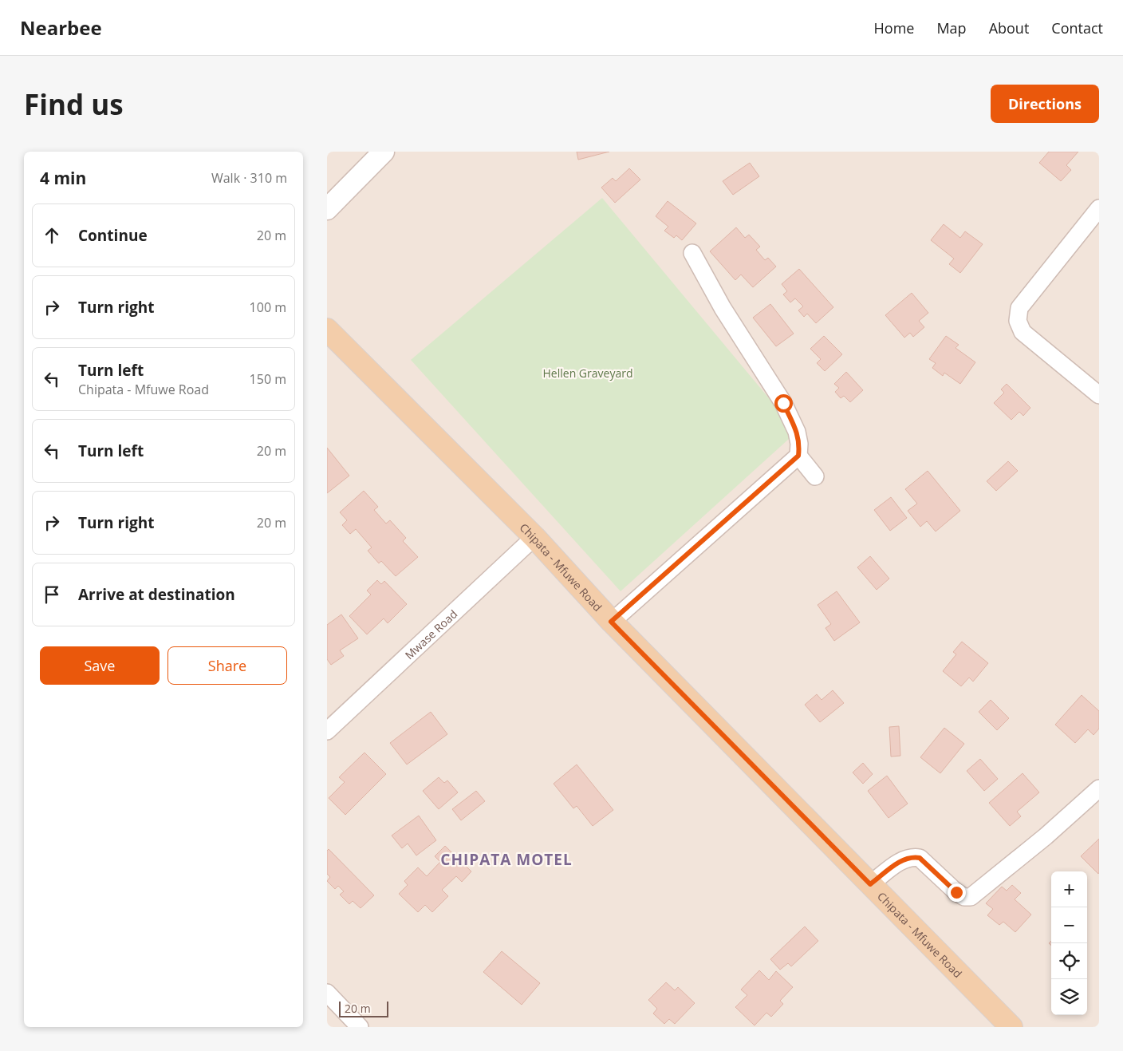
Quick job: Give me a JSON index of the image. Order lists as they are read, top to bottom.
{
  "streets": {
    "main road": ["Chipata - Mfuwe Road"],
    "street": ["Mwase Road"]
  },
  "crossings": [
    ["Chipata - Mfuwe Road", "Mwase Road"]
  ],
  "districts": ["CHIPATA MOTEL"],
  "parks": ["Hellen Graveyard"],
  "scale_bar": "20 m",
  "page": {
    "header": "Nearbee",
    "nav": [
      "Home",
      "Map",
      "About",
      "Contact"
    ],
    "buttons": [
      "Directions",
      ["Save", "Share"]
    ],
    "title": "Find us",
    "heading": ["4 min", "Walk · 310 m"],
    "list": [
      ["Continue", "20 m"],
      ["Turn right", "100 m"],
      ["Turn left", "Chipata - Mfuwe Road", "150 m"],
      ["Turn left", "20 m"],
      ["Turn right", "20 m"],
      "Arrive at destination"
    ],
    "map_buttons": ["+", "−"],
    "scale": "20 m"
  }
}
